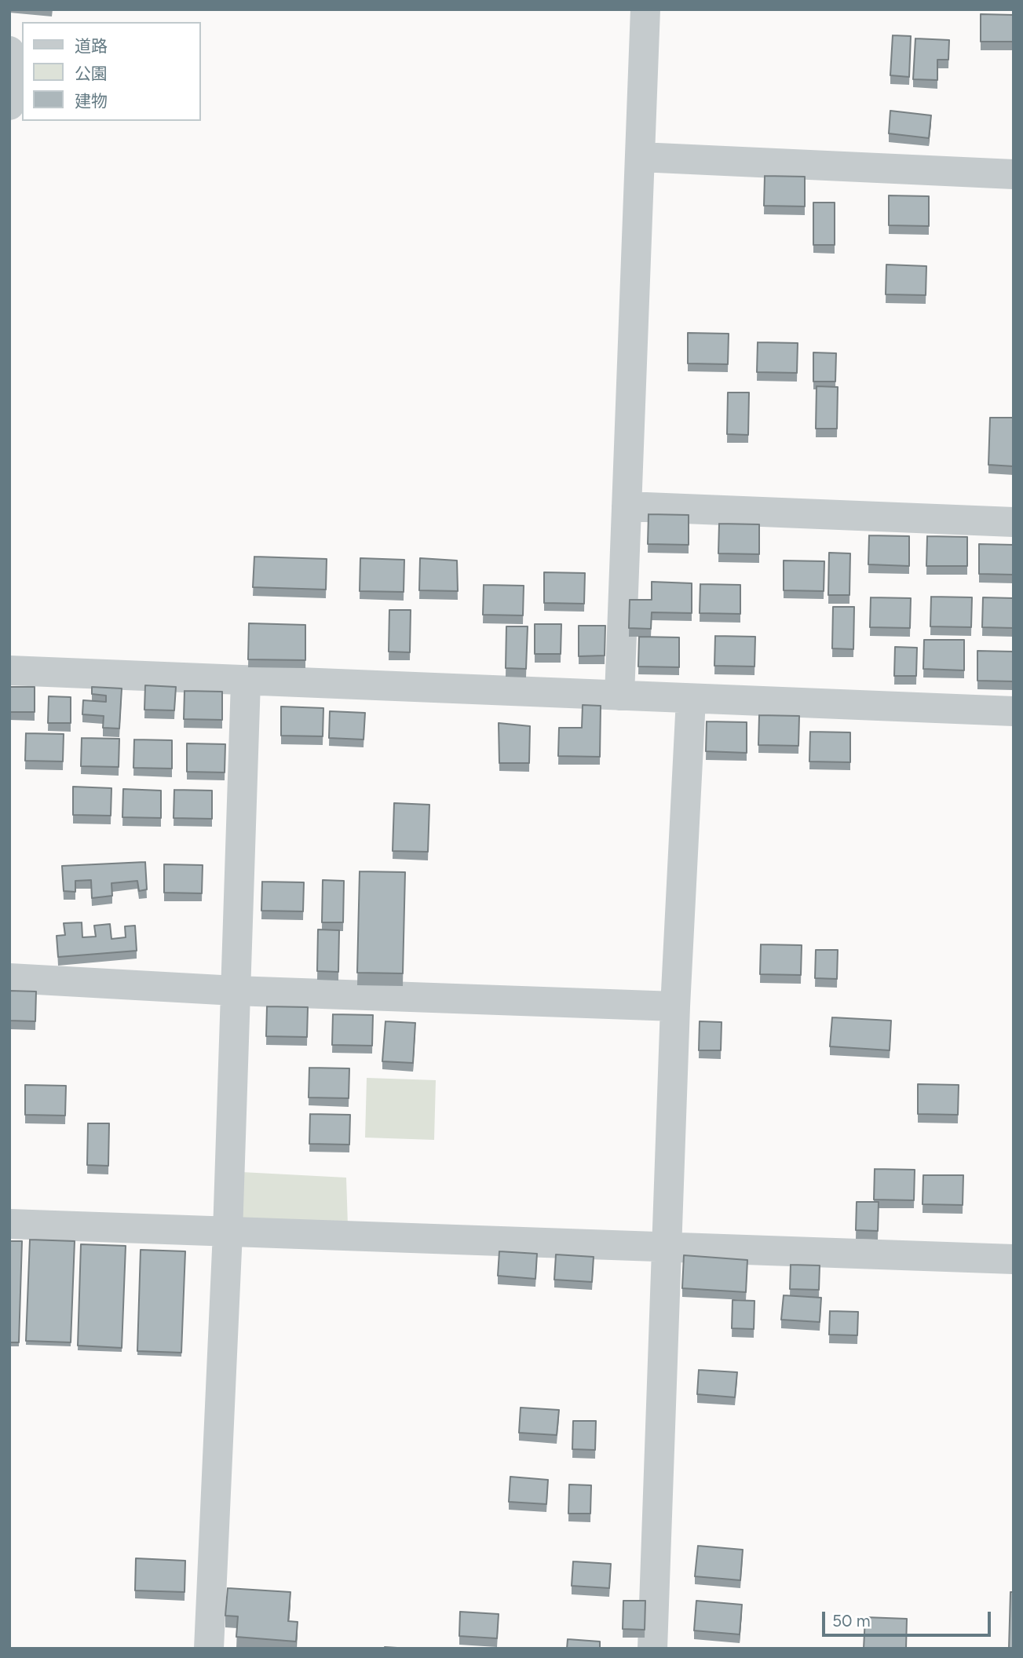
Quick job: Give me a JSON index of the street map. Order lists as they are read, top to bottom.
{
  "legend": ["道路", "公園", "建物"],
  "scale_bar": "50 m"
}
